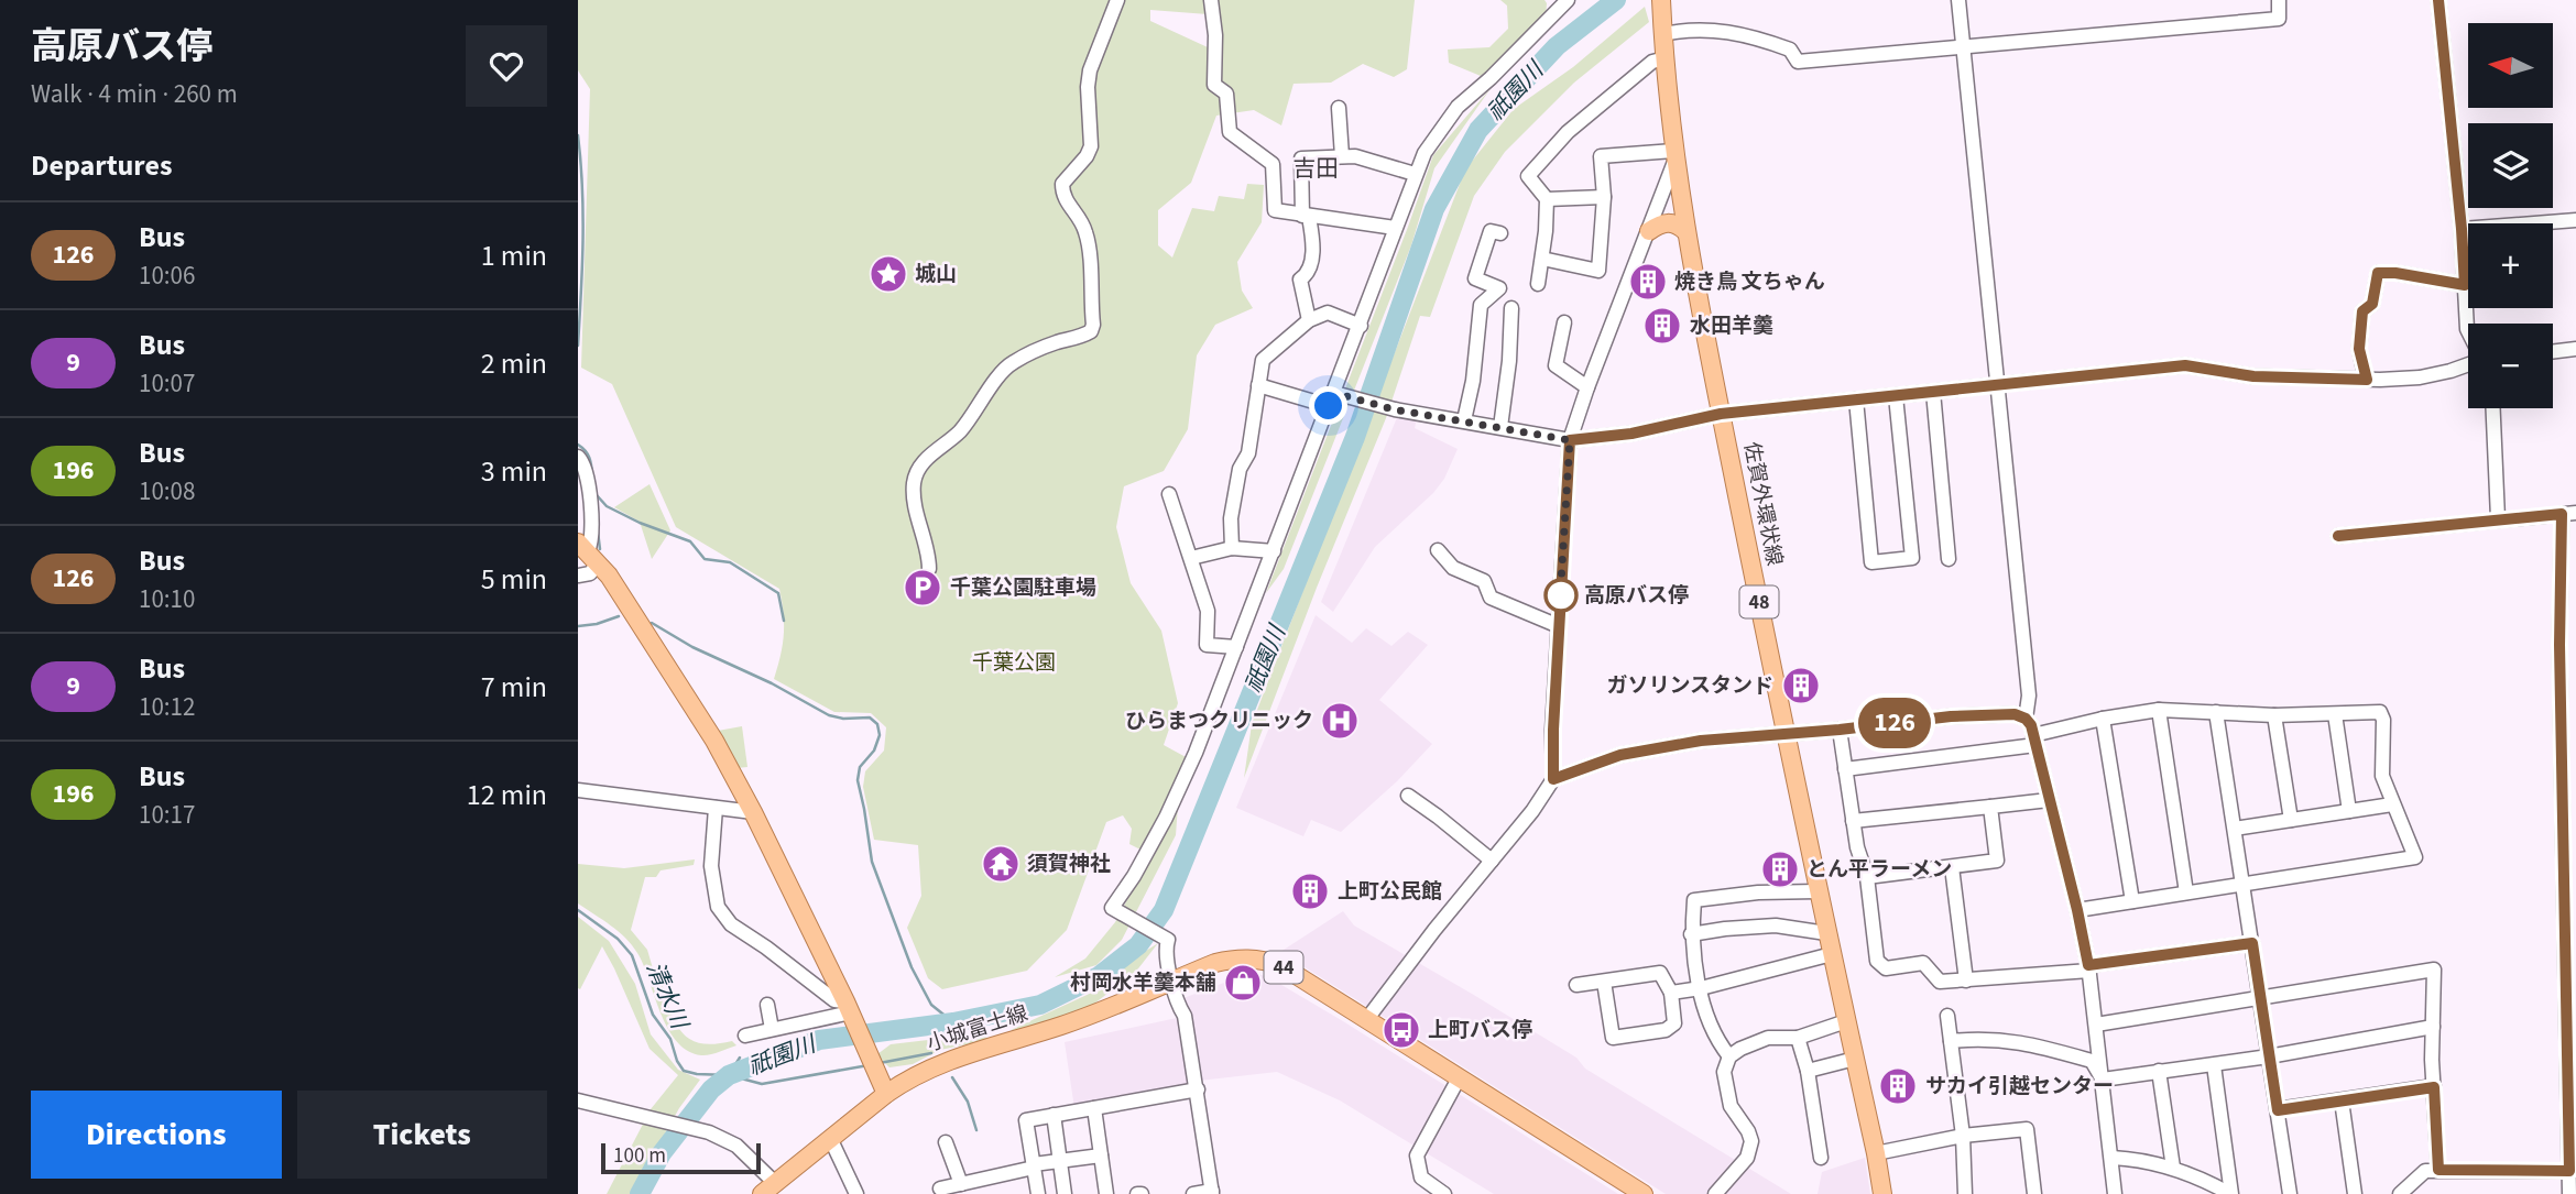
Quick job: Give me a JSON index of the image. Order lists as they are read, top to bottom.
{
  "streets": {
    "main road": [
      "佐賀外環状線",
      "48",
      "44",
      "小城富士線"
    ]
  },
  "districts": ["吉田"],
  "water": ["祇園川", "清水川"],
  "parks": ["千葉公園"],
  "places": {
    "place": ["城山"],
    "building": [
      "焼き鳥 文ちゃん",
      "水田羊羹",
      "ガソリンスタンド",
      "とん平ラーメン",
      "上町公民館",
      "サカイ引越センター"
    ],
    "parking": ["千葉公園駐車場"],
    "other": ["高原バス停"],
    "hospital": ["ひらまつクリニック"],
    "temple": ["須賀神社"],
    "shop": ["村岡水羊羹本舗"],
    "bus stop": ["上町バス停"]
  },
  "lines": ["bus line 126"],
  "scale_bar": "100 m",
  "north": "left",
  "page": {
    "heading": [
      ["高原バス停", "Walk · 4 min · 260 m"],
      "Departures"
    ],
    "on_map": "126",
    "map_buttons": ["+", "−"],
    "list": [
      {
        "mark": "126",
        "name": "Bus",
        "note": "10:06",
        "value": "1 min"
      },
      {
        "mark": "9",
        "name": "Bus",
        "note": "10:07",
        "value": "2 min"
      },
      {
        "mark": "196",
        "name": "Bus",
        "note": "10:08",
        "value": "3 min"
      },
      {
        "mark": "126",
        "name": "Bus",
        "note": "10:10",
        "value": "5 min"
      },
      {
        "mark": "9",
        "name": "Bus",
        "note": "10:12",
        "value": "7 min"
      },
      {
        "mark": "196",
        "name": "Bus",
        "note": "10:17",
        "value": "12 min"
      }
    ],
    "buttons": ["Directions", "Tickets"],
    "scale": "100 m"
  }
}
